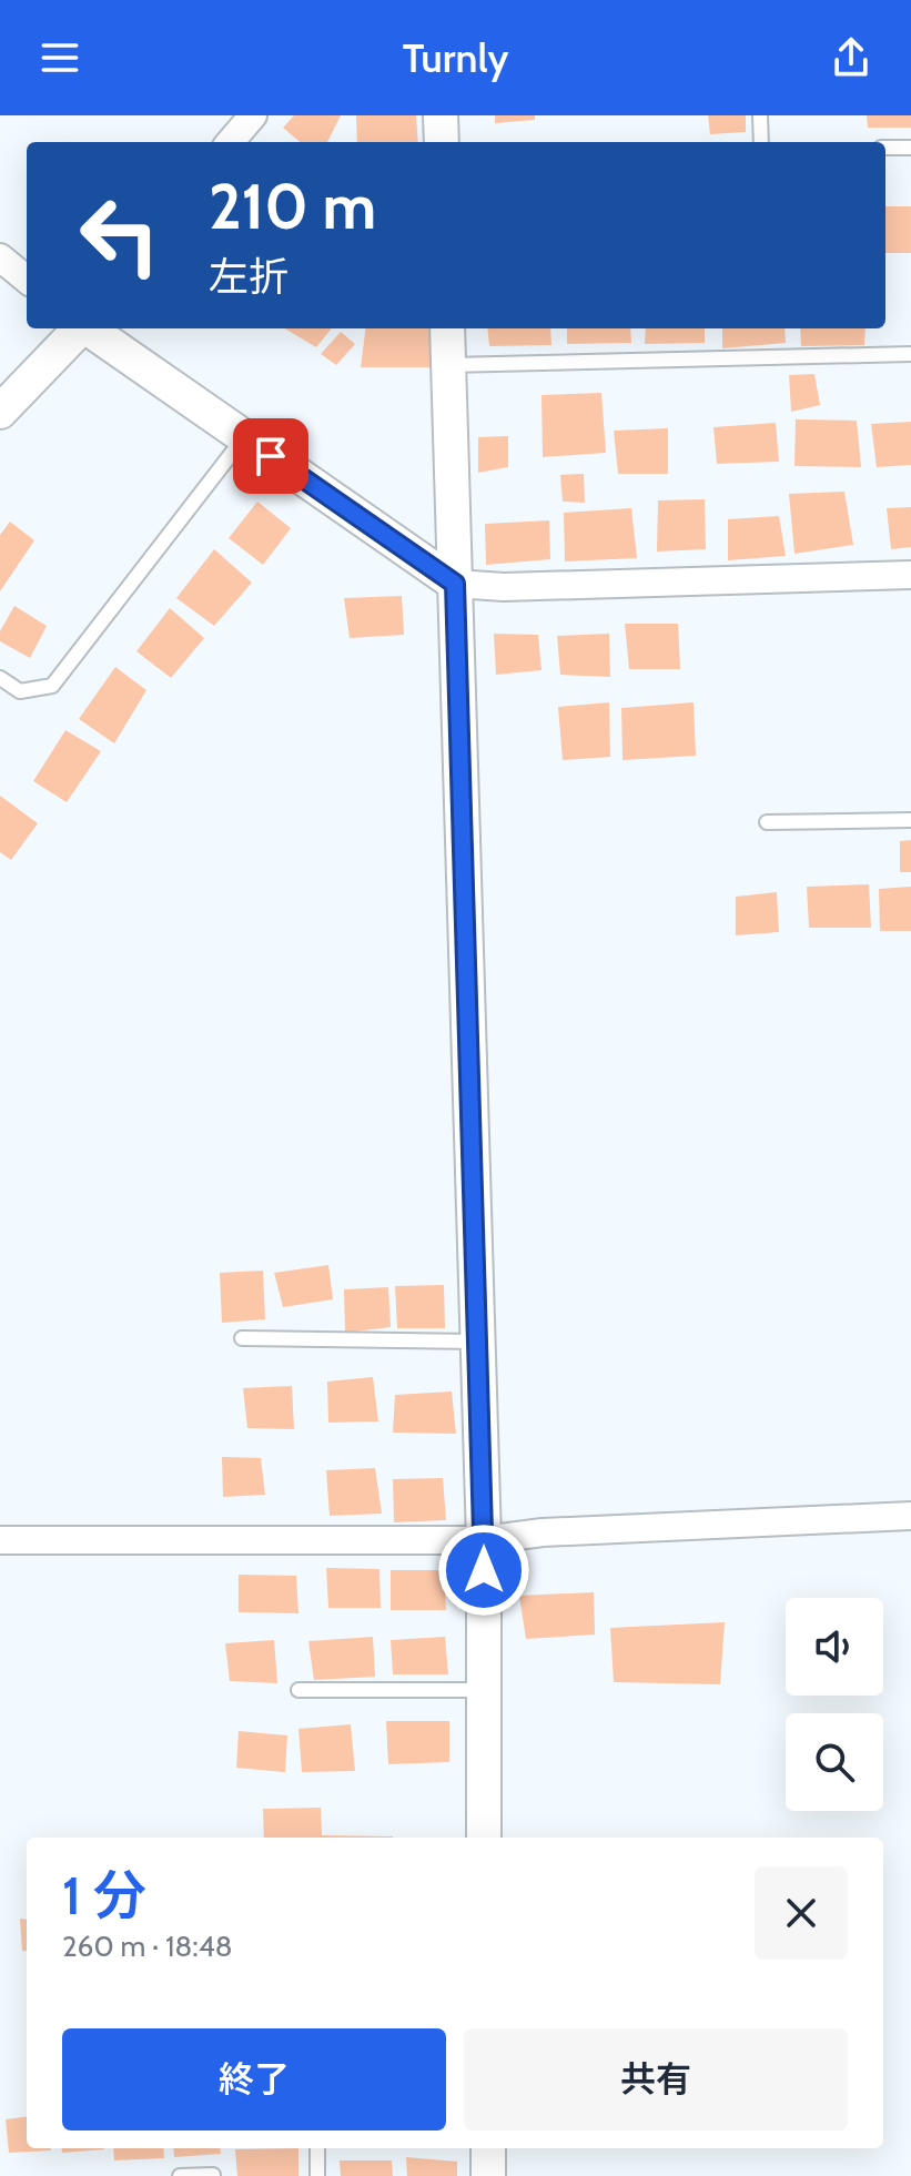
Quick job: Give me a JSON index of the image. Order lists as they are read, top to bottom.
{
  "page": {
    "header": "Turnly",
    "turn": ["210 m", "左折"],
    "heading": ["1 分", "260 m · 18:48"],
    "buttons": ["終了", "共有"]
  }
}
